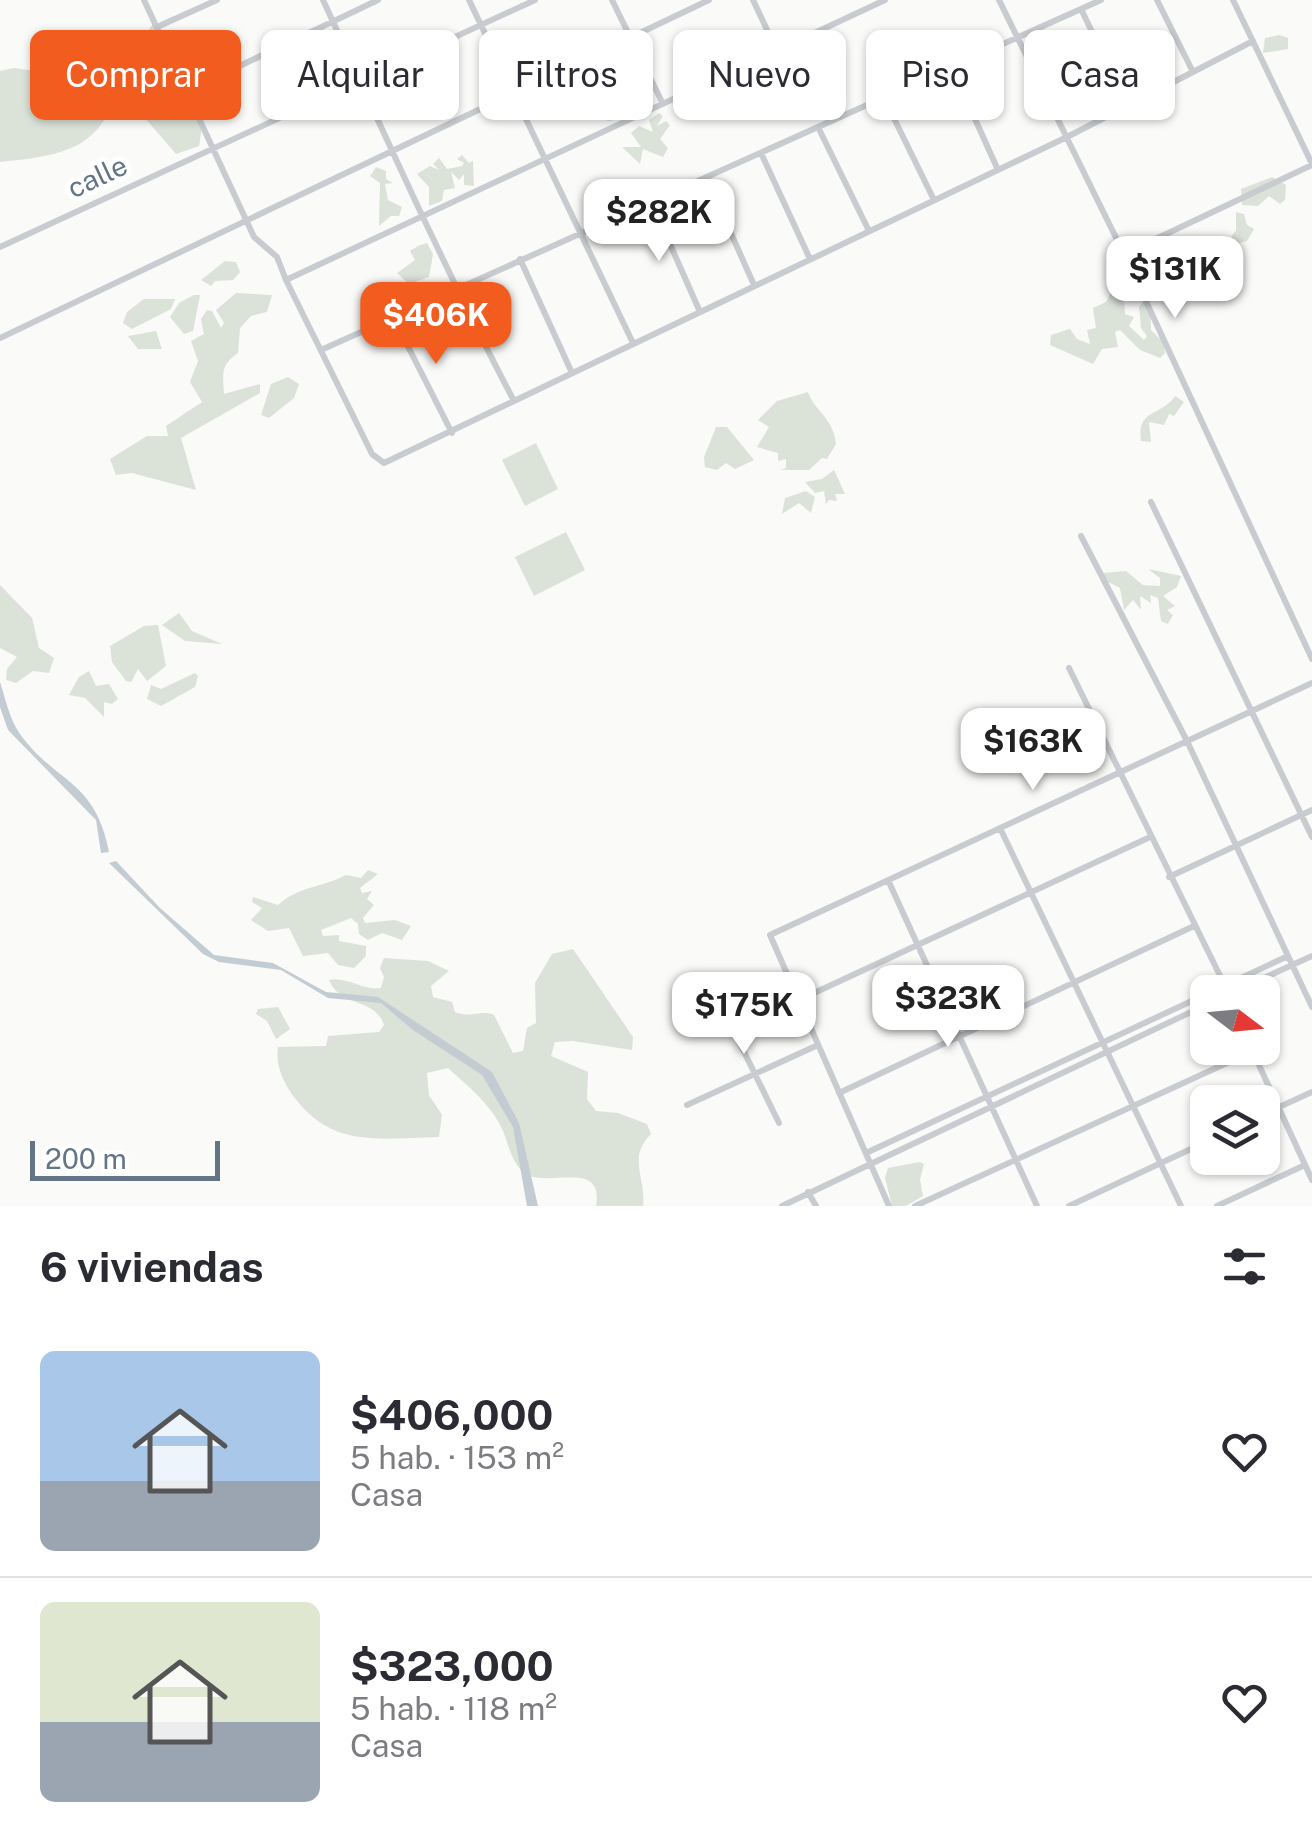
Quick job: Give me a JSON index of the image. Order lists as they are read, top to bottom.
{
  "streets": {
    "street": ["calle"]
  },
  "scale_bar": "200 m",
  "north": "right",
  "page": {
    "chip": [
      "Comprar",
      "Alquilar",
      "Filtros",
      "Nuevo",
      "Piso",
      "Casa"
    ],
    "price": [
      "$282K",
      "$131K",
      "$406K",
      "$163K",
      "$323K",
      "$175K"
    ],
    "scale": "200 m",
    "heading": "6 viviendas",
    "list": [
      {
        "name": "$406,000",
        "note": "5 hab. · 153 m² · Casa"
      },
      {
        "name": "$323,000",
        "note": "5 hab. · 118 m² · Casa"
      }
    ]
  }
}
